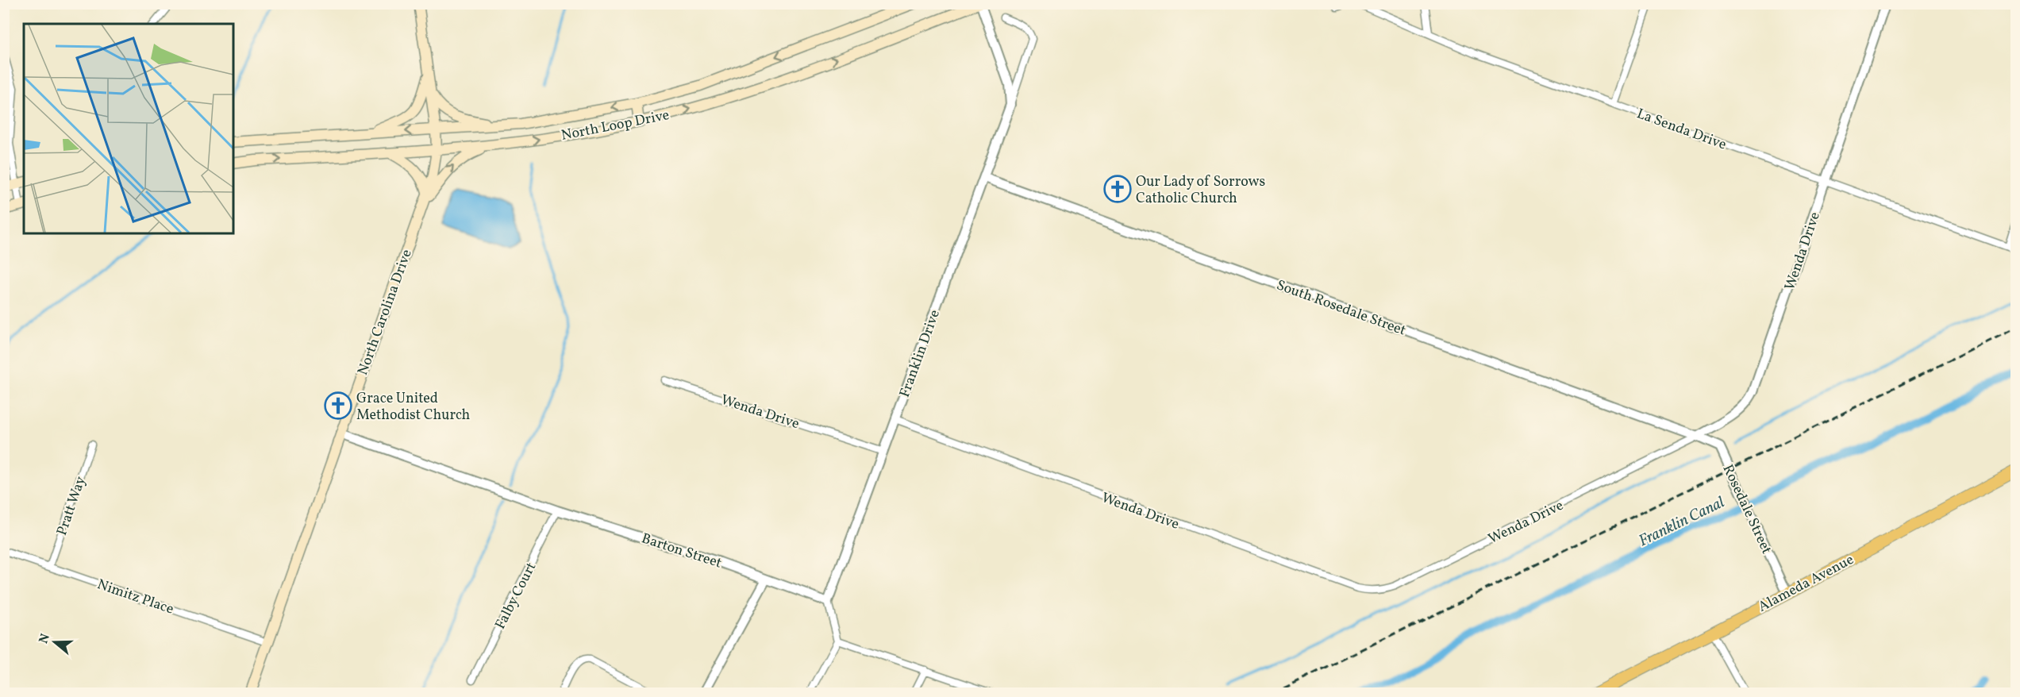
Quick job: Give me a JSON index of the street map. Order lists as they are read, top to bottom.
{
  "streets": {
    "main road": ["North Loop Drive", "North Carolina Drive", "Alameda Avenue"],
    "street": [
      "La Senda Drive",
      "Wenda Drive",
      "South Rosedale Street",
      "Franklin Drive",
      "Pratt Way",
      "Rosedale Street",
      "Barton Street",
      "Falby Court",
      "Nimitz Place"
    ]
  },
  "crossings": [
    ["North Loop Drive", "North Carolina Drive"],
    ["North Loop Drive", "Franklin Drive"],
    ["La Senda Drive", "Wenda Drive"],
    ["Wenda Drive", "South Rosedale Street"],
    ["Wenda Drive", "Franklin Drive"],
    ["Wenda Drive", "Rosedale Street"],
    ["South Rosedale Street", "Franklin Drive"],
    ["South Rosedale Street", "Rosedale Street"],
    ["North Carolina Drive", "Barton Street"],
    ["North Carolina Drive", "Nimitz Place"],
    ["Franklin Drive", "Barton Street"],
    ["Pratt Way", "Nimitz Place"],
    ["Rosedale Street", "Alameda Avenue"],
    ["Barton Street", "Falby Court"]
  ],
  "water": ["Franklin Canal"],
  "places": {
    "church": ["Our Lady of Sorrows Catholic Church", "Grace United Methodist Church"]
  },
  "north": "left"
}
